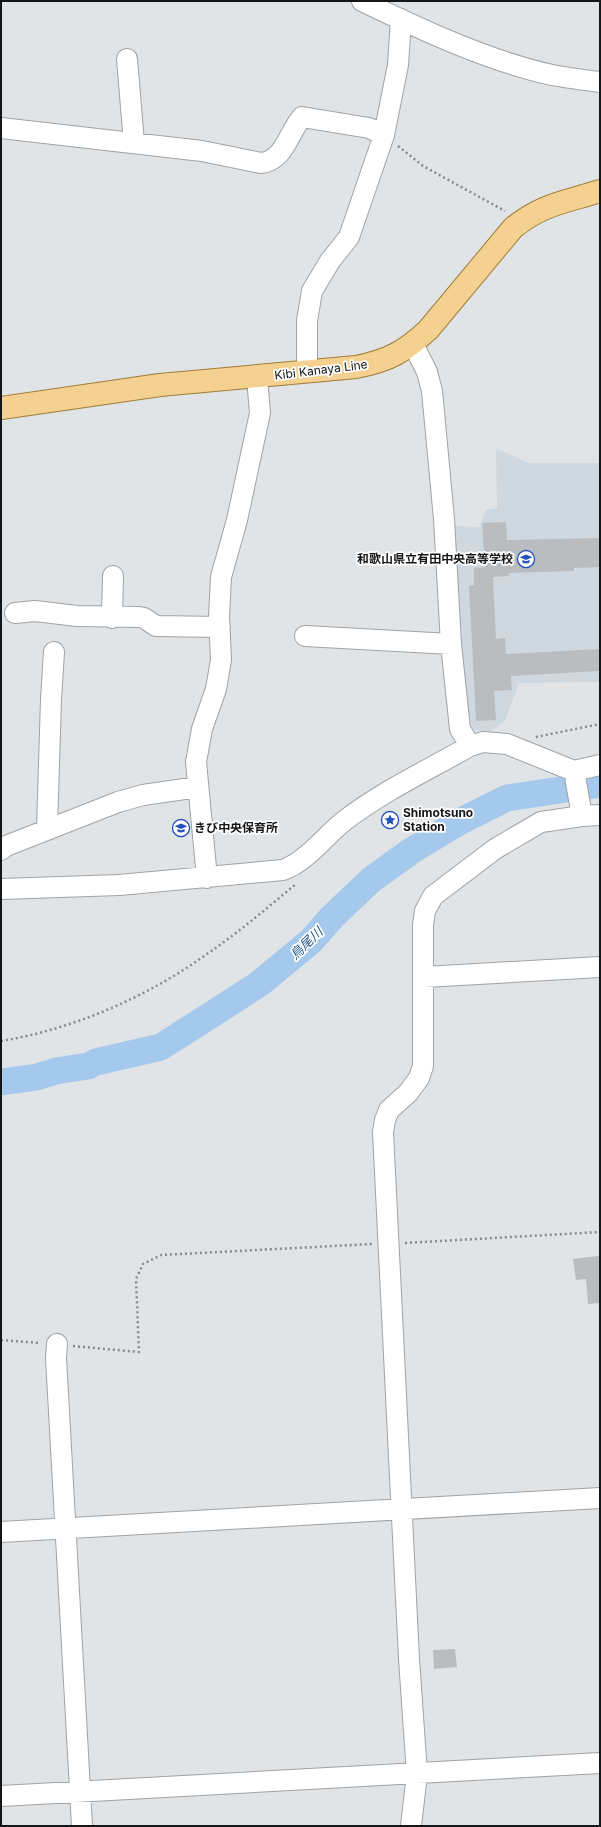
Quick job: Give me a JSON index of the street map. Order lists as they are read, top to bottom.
{
  "streets": {
    "main road": ["Kibi Kanaya Line"]
  },
  "water": ["鳥尾川"],
  "places": {
    "school or university": ["和歌山県立有田中央高等学校", "きび中央保育所"],
    "place": ["Shimotsuno Station"]
  }
}
